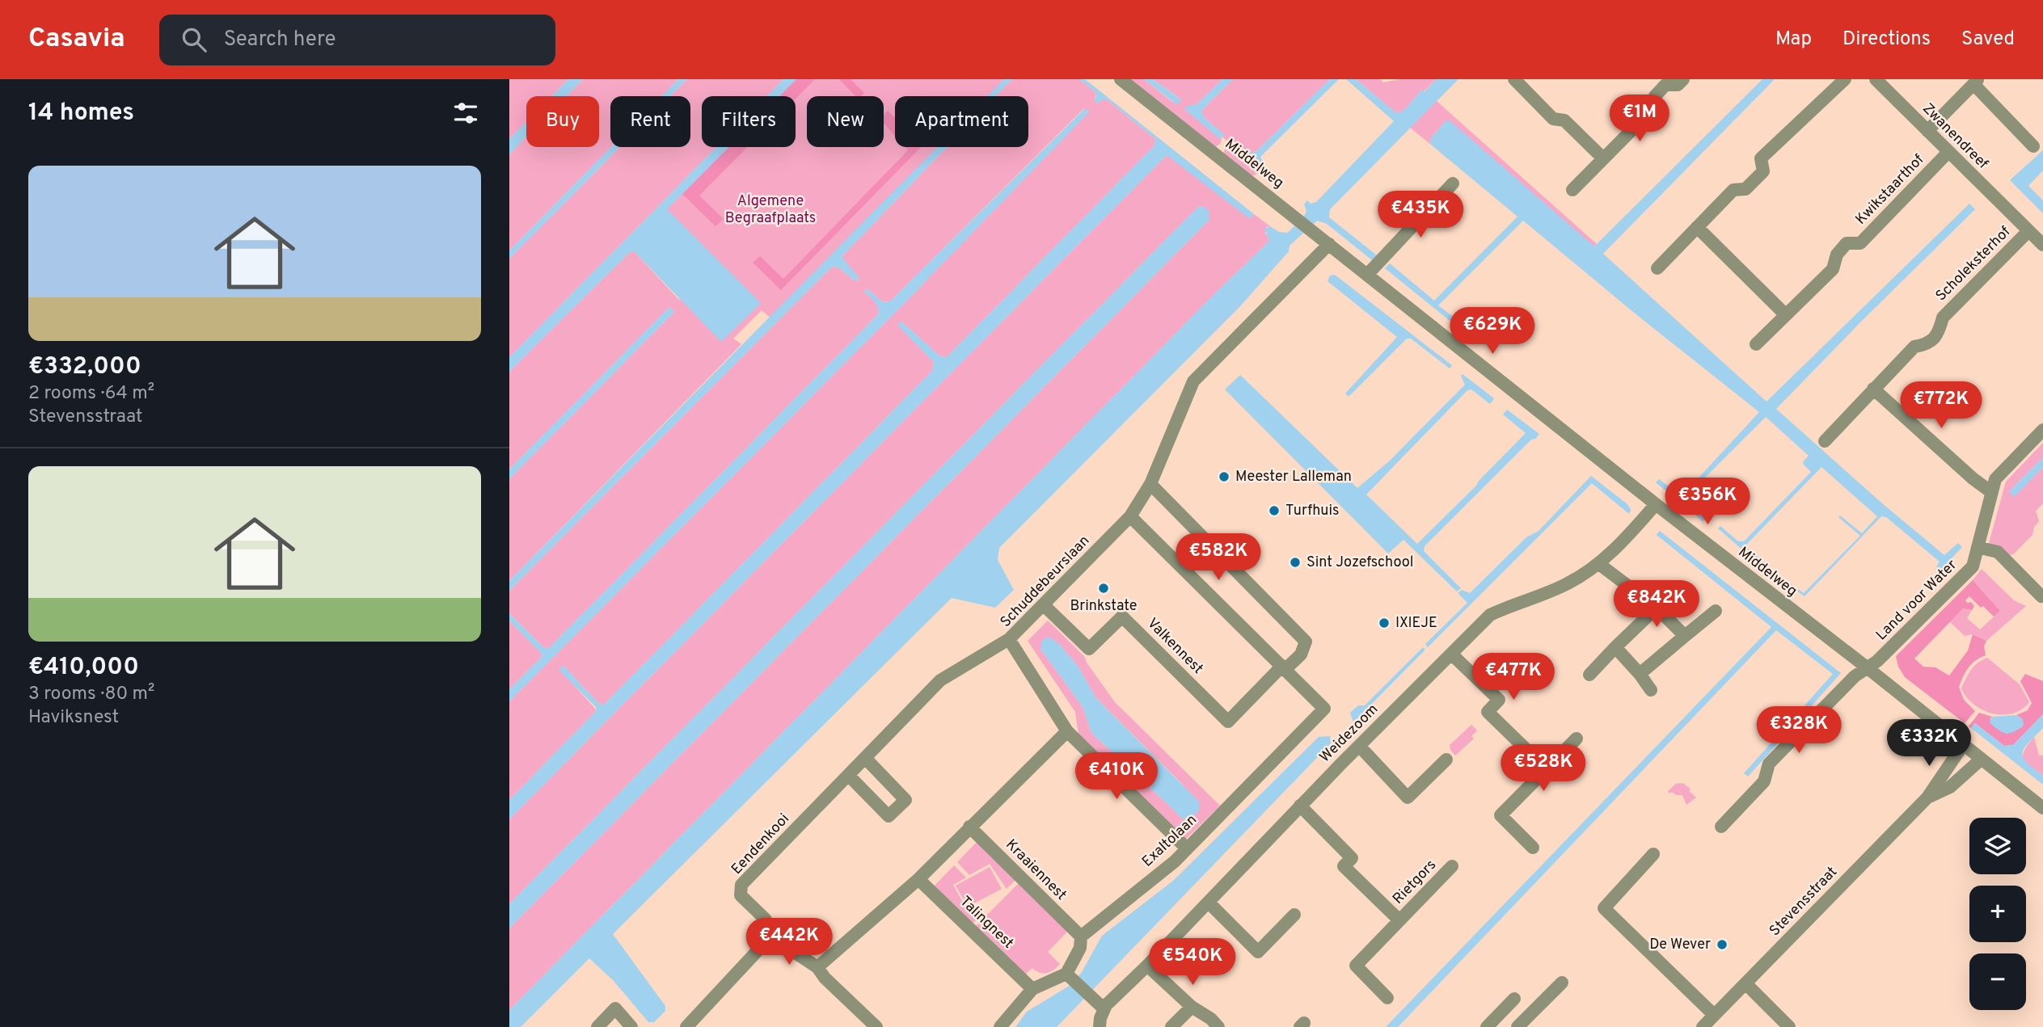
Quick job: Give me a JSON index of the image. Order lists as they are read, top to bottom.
{
  "streets": {
    "street": [
      "Zwanendreef",
      "Middelweg",
      "Kwikstaarthof",
      "Scholeksterhof",
      "Schuddebeurslaan",
      "Land voor Water",
      "Valkennest",
      "Weidezoom",
      "Exaltolaan",
      "Eendenkooi",
      "Kraaiennest",
      "Rietgors",
      "Stevensstraat",
      "Talingnest"
    ]
  },
  "crossings": [
    ["Zwanendreef", "Kwikstaarthof"],
    ["Zwanendreef", "Scholeksterhof"],
    ["Middelweg", "Schuddebeurslaan"],
    ["Middelweg", "Land voor Water"],
    ["Middelweg", "Weidezoom"],
    ["Middelweg", "Stevensstraat"],
    ["Schuddebeurslaan", "Valkennest"],
    ["Schuddebeurslaan", "Exaltolaan"],
    ["Schuddebeurslaan", "Eendenkooi"],
    ["Valkennest", "Exaltolaan"],
    ["Weidezoom", "Rietgors"],
    ["Exaltolaan", "Kraaiennest"]
  ],
  "parks": ["Algemene Begraafplaats"],
  "places": [
    "Meester Lalleman",
    "Turfhuis",
    "Sint Jozefschool",
    "Brinkstate",
    "IXIEJE",
    "De Wever"
  ],
  "page": {
    "header": "Casavia",
    "search": "Search here",
    "nav": ["Map", "Directions", "Saved"],
    "heading": "14 homes",
    "price": [
      "€1M",
      "€435K",
      "€629K",
      "€772K",
      "€356K",
      "€582K",
      "€842K",
      "€477K",
      "€328K",
      "€332K",
      "€528K",
      "€410K",
      "€442K",
      "€540K"
    ],
    "chip": [
      "Buy",
      "Rent",
      "Filters",
      "New",
      "Apartment"
    ],
    "list": [
      {
        "name": "€332,000",
        "note": "2 rooms · 64 m² · Stevensstraat"
      },
      {
        "name": "€410,000",
        "note": "3 rooms · 80 m² · Haviksnest"
      }
    ],
    "map_buttons": ["+", "−"]
  }
}
